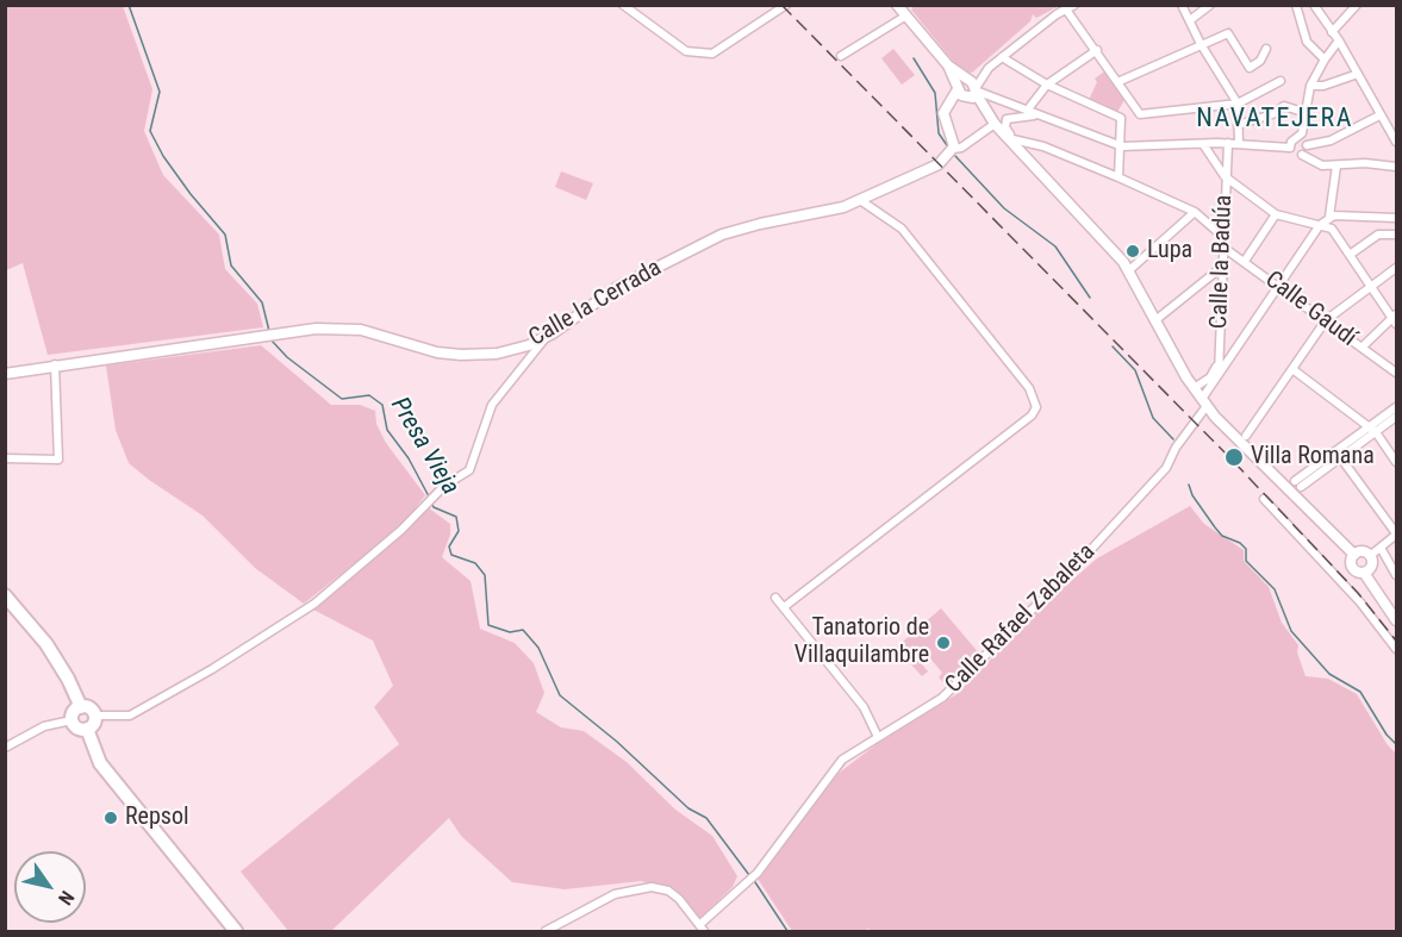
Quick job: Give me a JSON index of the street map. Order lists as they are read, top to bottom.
{
  "streets": {
    "street": [
      "Calle la Badúa",
      "Calle la Cerrada",
      "Calle Gaudí",
      "Calle Rafael Zabaleta"
    ]
  },
  "crossings": [
    ["Calle la Badúa", "Calle Gaudí"],
    ["Calle la Badúa", "Calle Rafael Zabaleta"],
    ["Calle Gaudí", "Calle Rafael Zabaleta"]
  ],
  "districts": ["NAVATEJERA"],
  "water": ["Presa Vieja"],
  "places": [
    "Lupa",
    "Villa Romana",
    "Tanatorio de Villaquilambre",
    "Repsol"
  ],
  "north": "bottom right"
}
